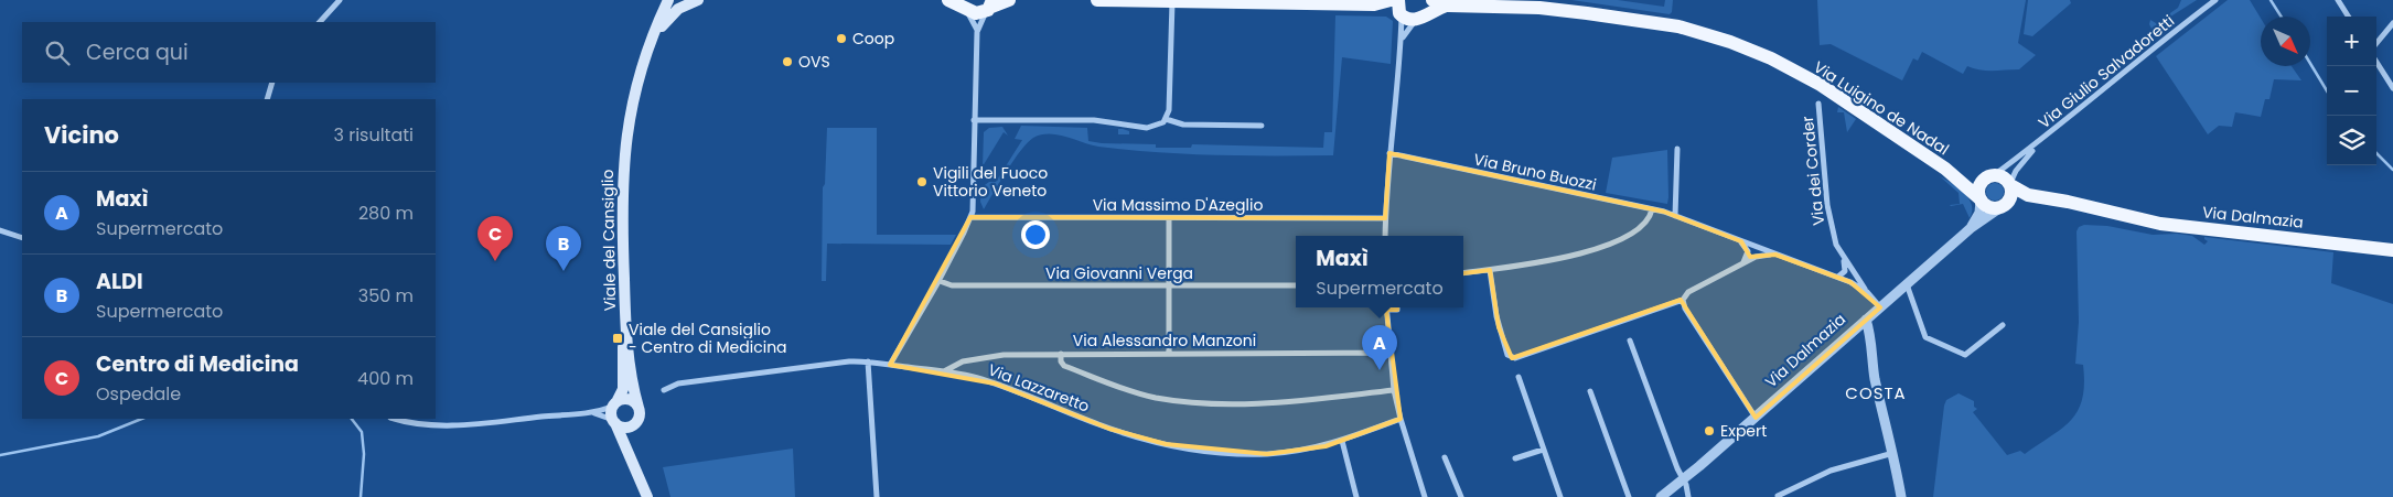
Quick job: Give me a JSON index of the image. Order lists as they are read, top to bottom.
{
  "streets": {
    "main road": ["Via Luigino de Nadal", "Via Dalmazia", "Viale del Cansiglio"],
    "street": [
      "Via Giulio Salvadoretti",
      "Via dei Corder",
      "Via Bruno Buozzi",
      "Via Massimo D'Azeglio",
      "Via Giovanni Verga",
      "Via Alessandro Manzoni",
      "Via Lazzaretto"
    ]
  },
  "crossings": [
    ["Via Giulio Salvadoretti", "Via Luigino de Nadal"],
    ["Via Giulio Salvadoretti", "Via Dalmazia"],
    ["Via Luigino de Nadal", "Via Dalmazia"],
    ["Via dei Corder", "Via Bruno Buozzi"],
    ["Via Bruno Buozzi", "Via Dalmazia"],
    ["Via Alessandro Manzoni", "Via Lazzaretto"]
  ],
  "districts": ["COSTA"],
  "places": {
    "other": [
      "Coop",
      "OVS",
      "Vigili del Fuoco Vittorio Veneto",
      "Expert"
    ],
    "transit": ["Viale del Cansiglio - Centro di Medicina"]
  },
  "north": "bottom right",
  "page": {
    "map_buttons": ["+", "−"],
    "search": "Cerca qui",
    "heading": ["Vicino", "3 risultati"],
    "list": [
      {
        "mark": "A",
        "name": "Maxì",
        "note": "Supermercato",
        "value": "280 m"
      },
      {
        "mark": "B",
        "name": "ALDI",
        "note": "Supermercato",
        "value": "350 m"
      },
      {
        "mark": "C",
        "name": "Centro di Medicina",
        "note": "Ospedale",
        "value": "400 m"
      }
    ],
    "pins": ["C", "B", "A"],
    "popup": ["Maxì", "Supermercato"]
  }
}
